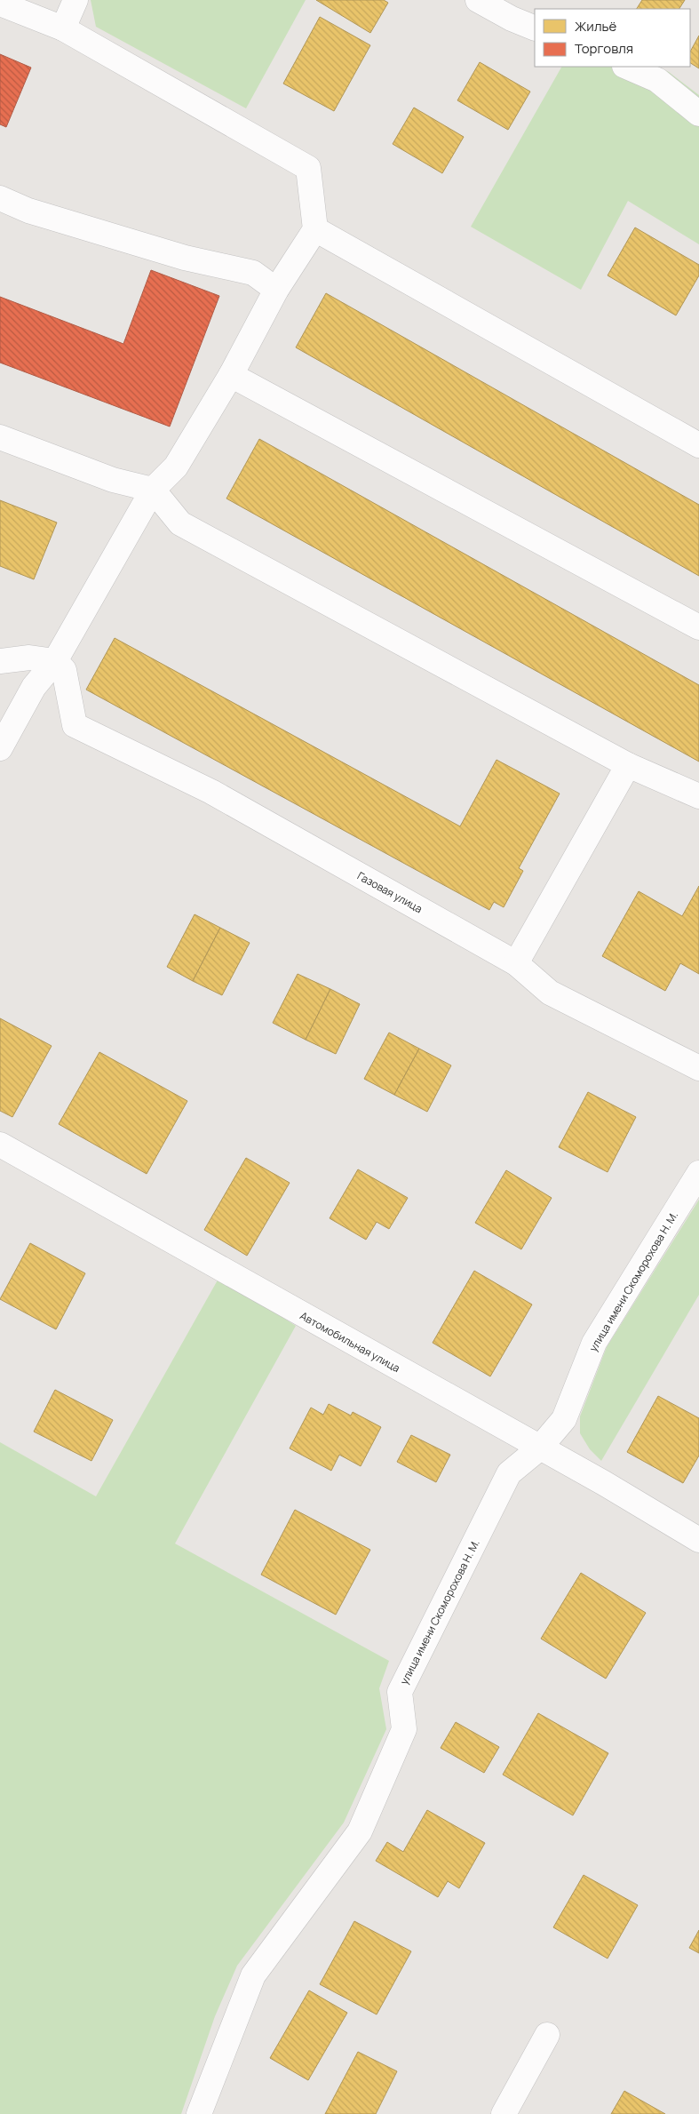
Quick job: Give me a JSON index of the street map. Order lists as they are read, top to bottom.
{
  "streets": {
    "street": ["Газовая улица", "улица имени Скоморохова Н. М.", "Автомобильная улица"]
  },
  "crossings": [
    ["улица имени Скоморохова Н. М.", "Автомобильная улица"]
  ],
  "legend": ["Жильё", "Торговля"]
}
